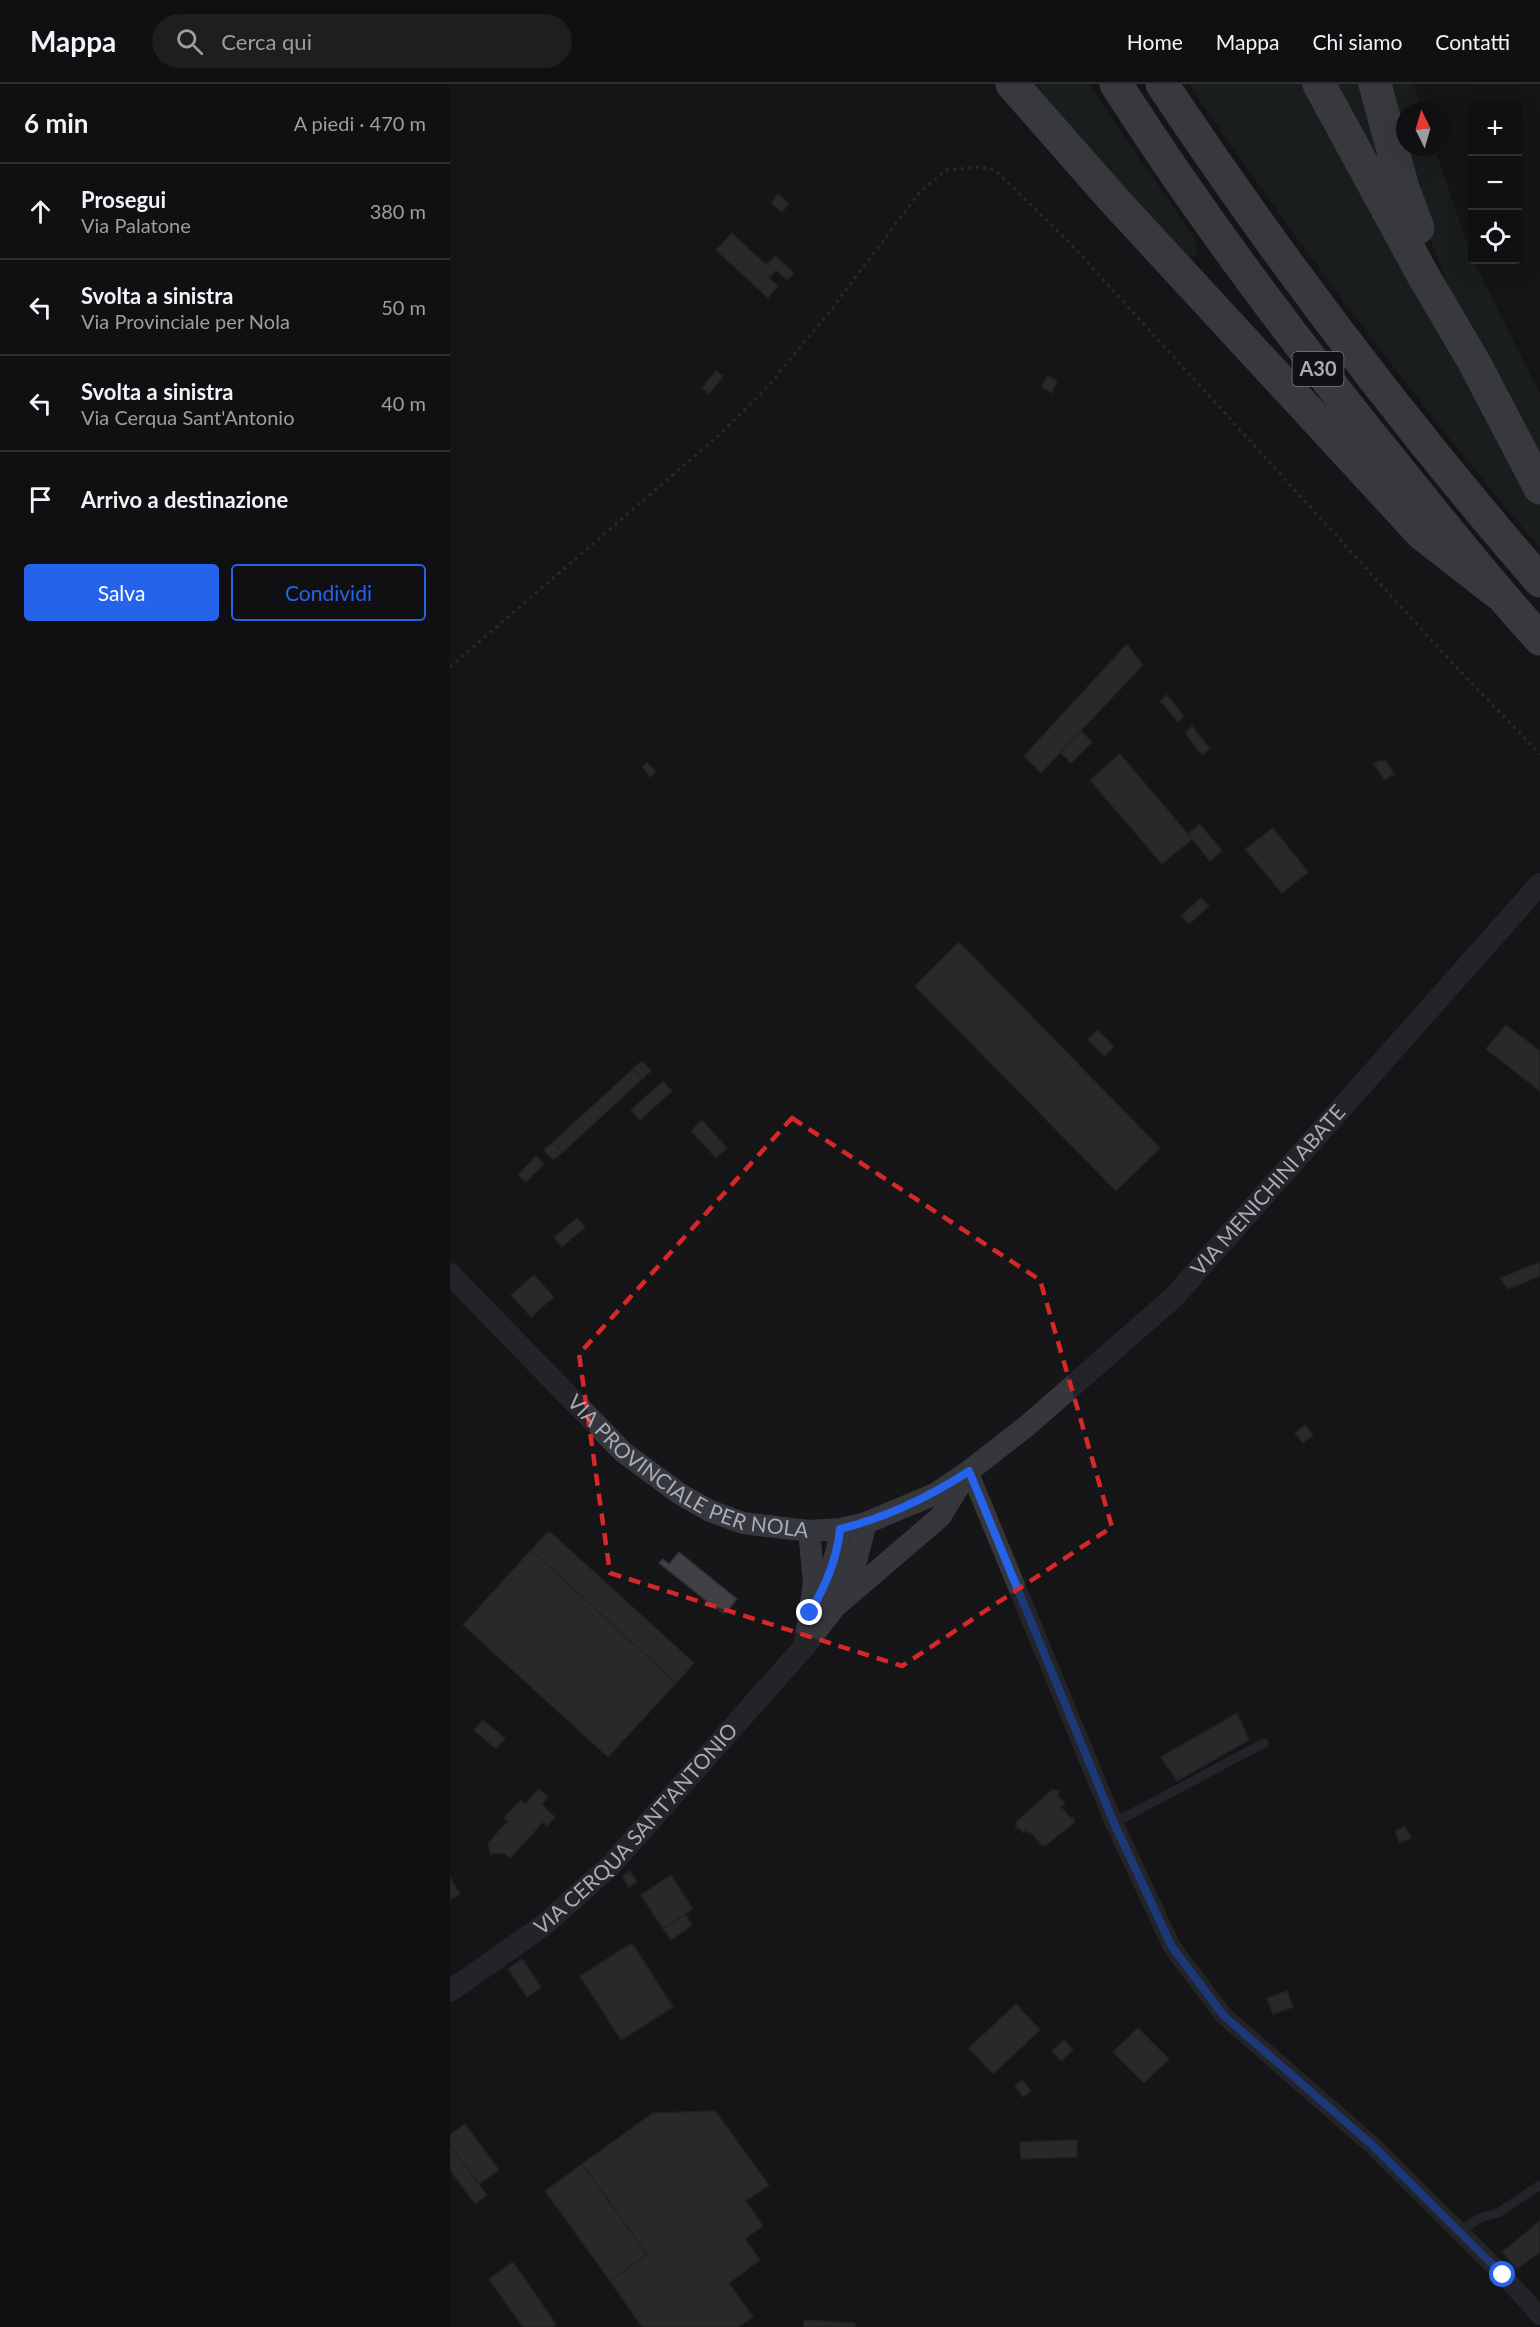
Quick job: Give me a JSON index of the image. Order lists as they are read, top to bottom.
{
  "streets": {
    "highway": ["A30"],
    "street": ["VIA MENICHINI ABATE", "VIA PROVINCIALE PER NOLA", "VIA CERQUA SANT'ANTONIO"]
  },
  "crossings": [
    ["VIA MENICHINI ABATE", "VIA PROVINCIALE PER NOLA"],
    ["VIA MENICHINI ABATE", "VIA CERQUA SANT'ANTONIO"],
    ["VIA PROVINCIALE PER NOLA", "VIA CERQUA SANT'ANTONIO"]
  ],
  "north": "top",
  "page": {
    "header": "Mappa",
    "search": "Cerca qui",
    "nav": [
      "Home",
      "Mappa",
      "Chi siamo",
      "Contatti"
    ],
    "heading": ["6 min", "A piedi · 470 m"],
    "map_buttons": ["+", "−"],
    "list": [
      ["Prosegui", "Via Palatone", "380 m"],
      ["Svolta a sinistra", "Via Provinciale per Nola", "50 m"],
      ["Svolta a sinistra", "Via Cerqua Sant'Antonio", "40 m"],
      "Arrivo a destinazione"
    ],
    "buttons": ["Salva", "Condividi"]
  }
}
